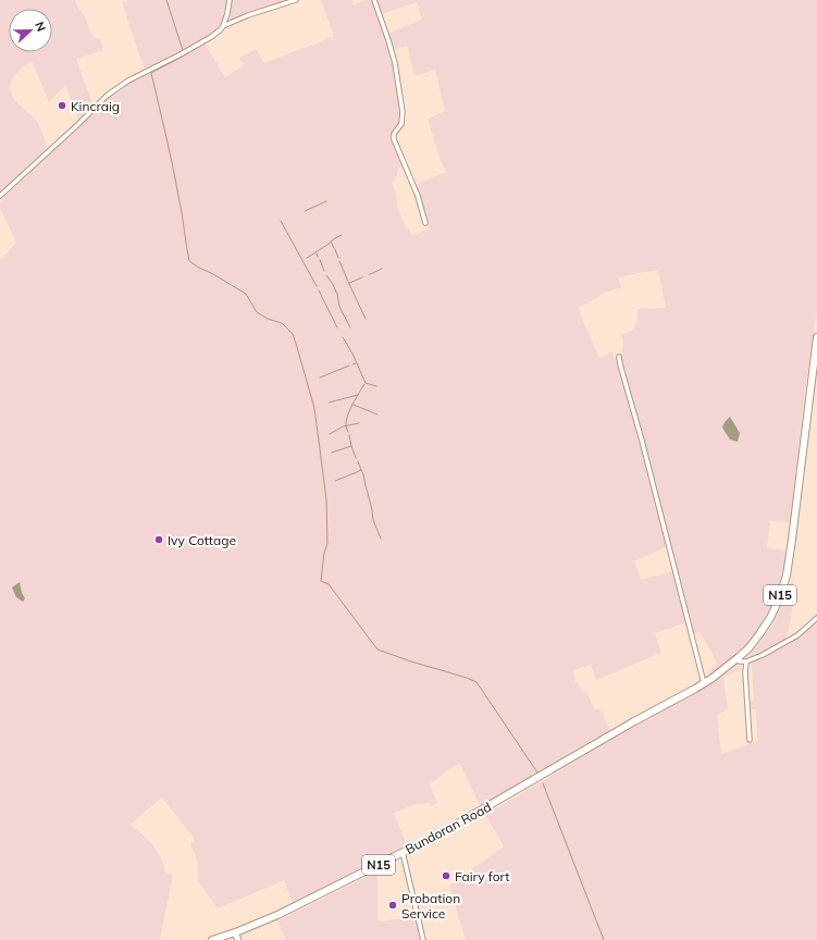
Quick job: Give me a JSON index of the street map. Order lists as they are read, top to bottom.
{
  "streets": {
    "highway": ["N15", "Bundoran Road"]
  },
  "crossings": [
    ["N15", "Bundoran Road"]
  ],
  "places": [
    "Kincraig",
    "Ivy Cottage",
    "Fairy fort",
    "Probation Service"
  ],
  "north": "right"
}
